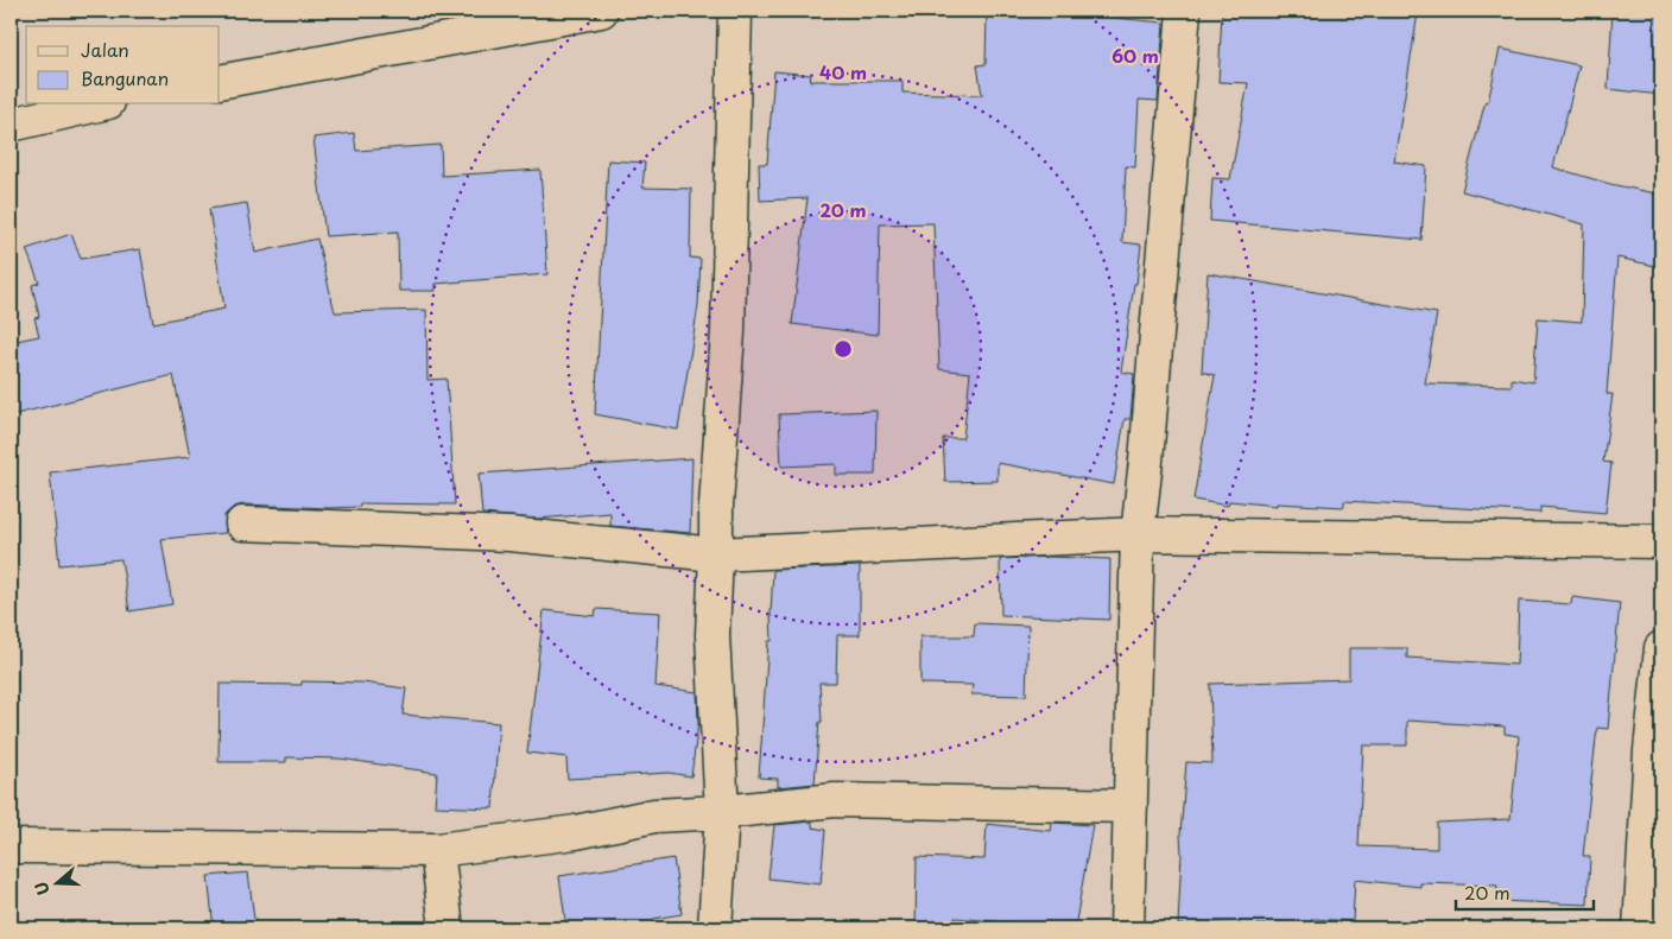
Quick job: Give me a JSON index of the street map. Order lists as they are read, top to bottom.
{
  "legend": ["Jalan", "Bangunan"],
  "scale_bar": "20 m",
  "north": "left",
  "rings": ["60 m", "40 m", "20 m"]
}
